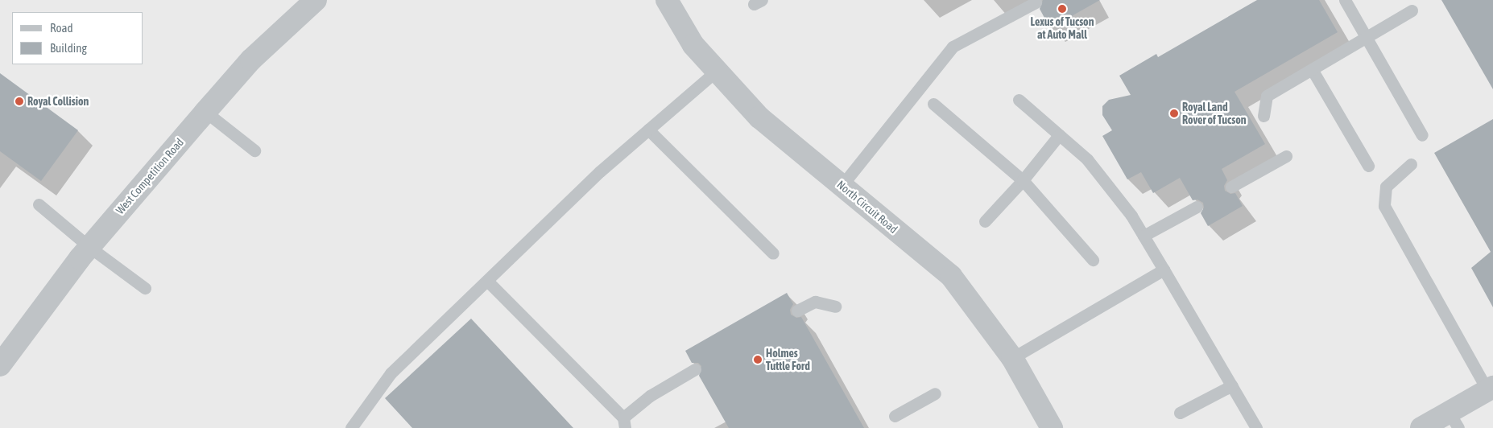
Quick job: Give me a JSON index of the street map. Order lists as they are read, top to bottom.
{
  "streets": {
    "street": ["West Competition Road", "North Circuit Road"]
  },
  "places": [
    "Lexus of Tucson at Auto Mall",
    "Royal Collision",
    "Royal Land Rover of Tucson",
    "Holmes Tuttle Ford"
  ],
  "legend": ["Road", "Building"]
}
